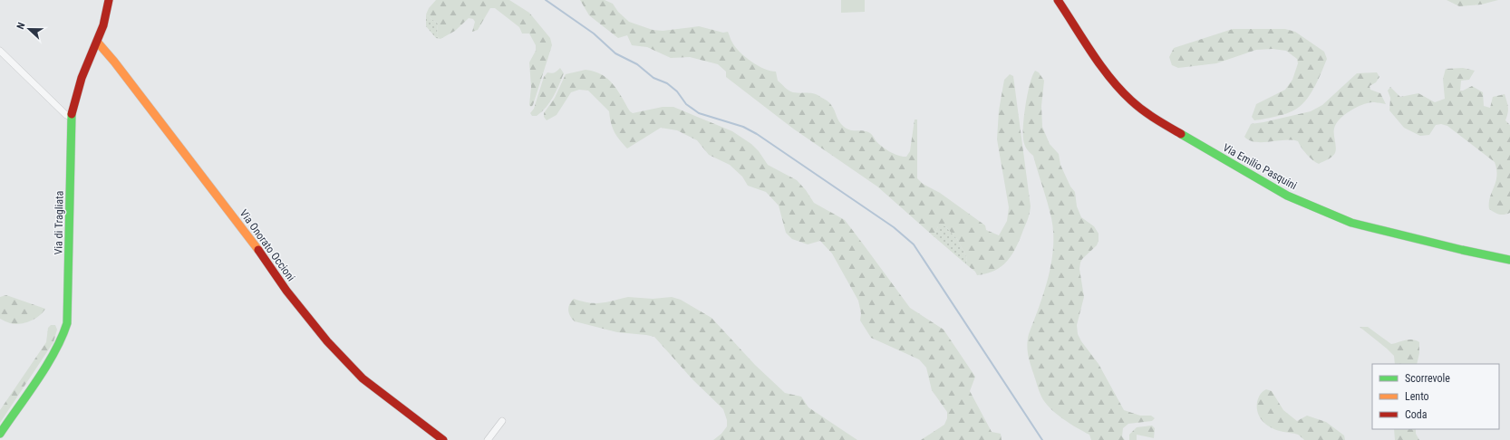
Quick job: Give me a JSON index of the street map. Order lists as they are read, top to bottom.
{
  "streets": {
    "street": ["Via Emilio Pasquini", "Via di Tragliata", "Via Onorato Occioni"]
  },
  "crossings": [
    ["Via di Tragliata", "Via Onorato Occioni"]
  ],
  "legend": ["Scorrevole", "Lento", "Coda"],
  "north": "left"
}
